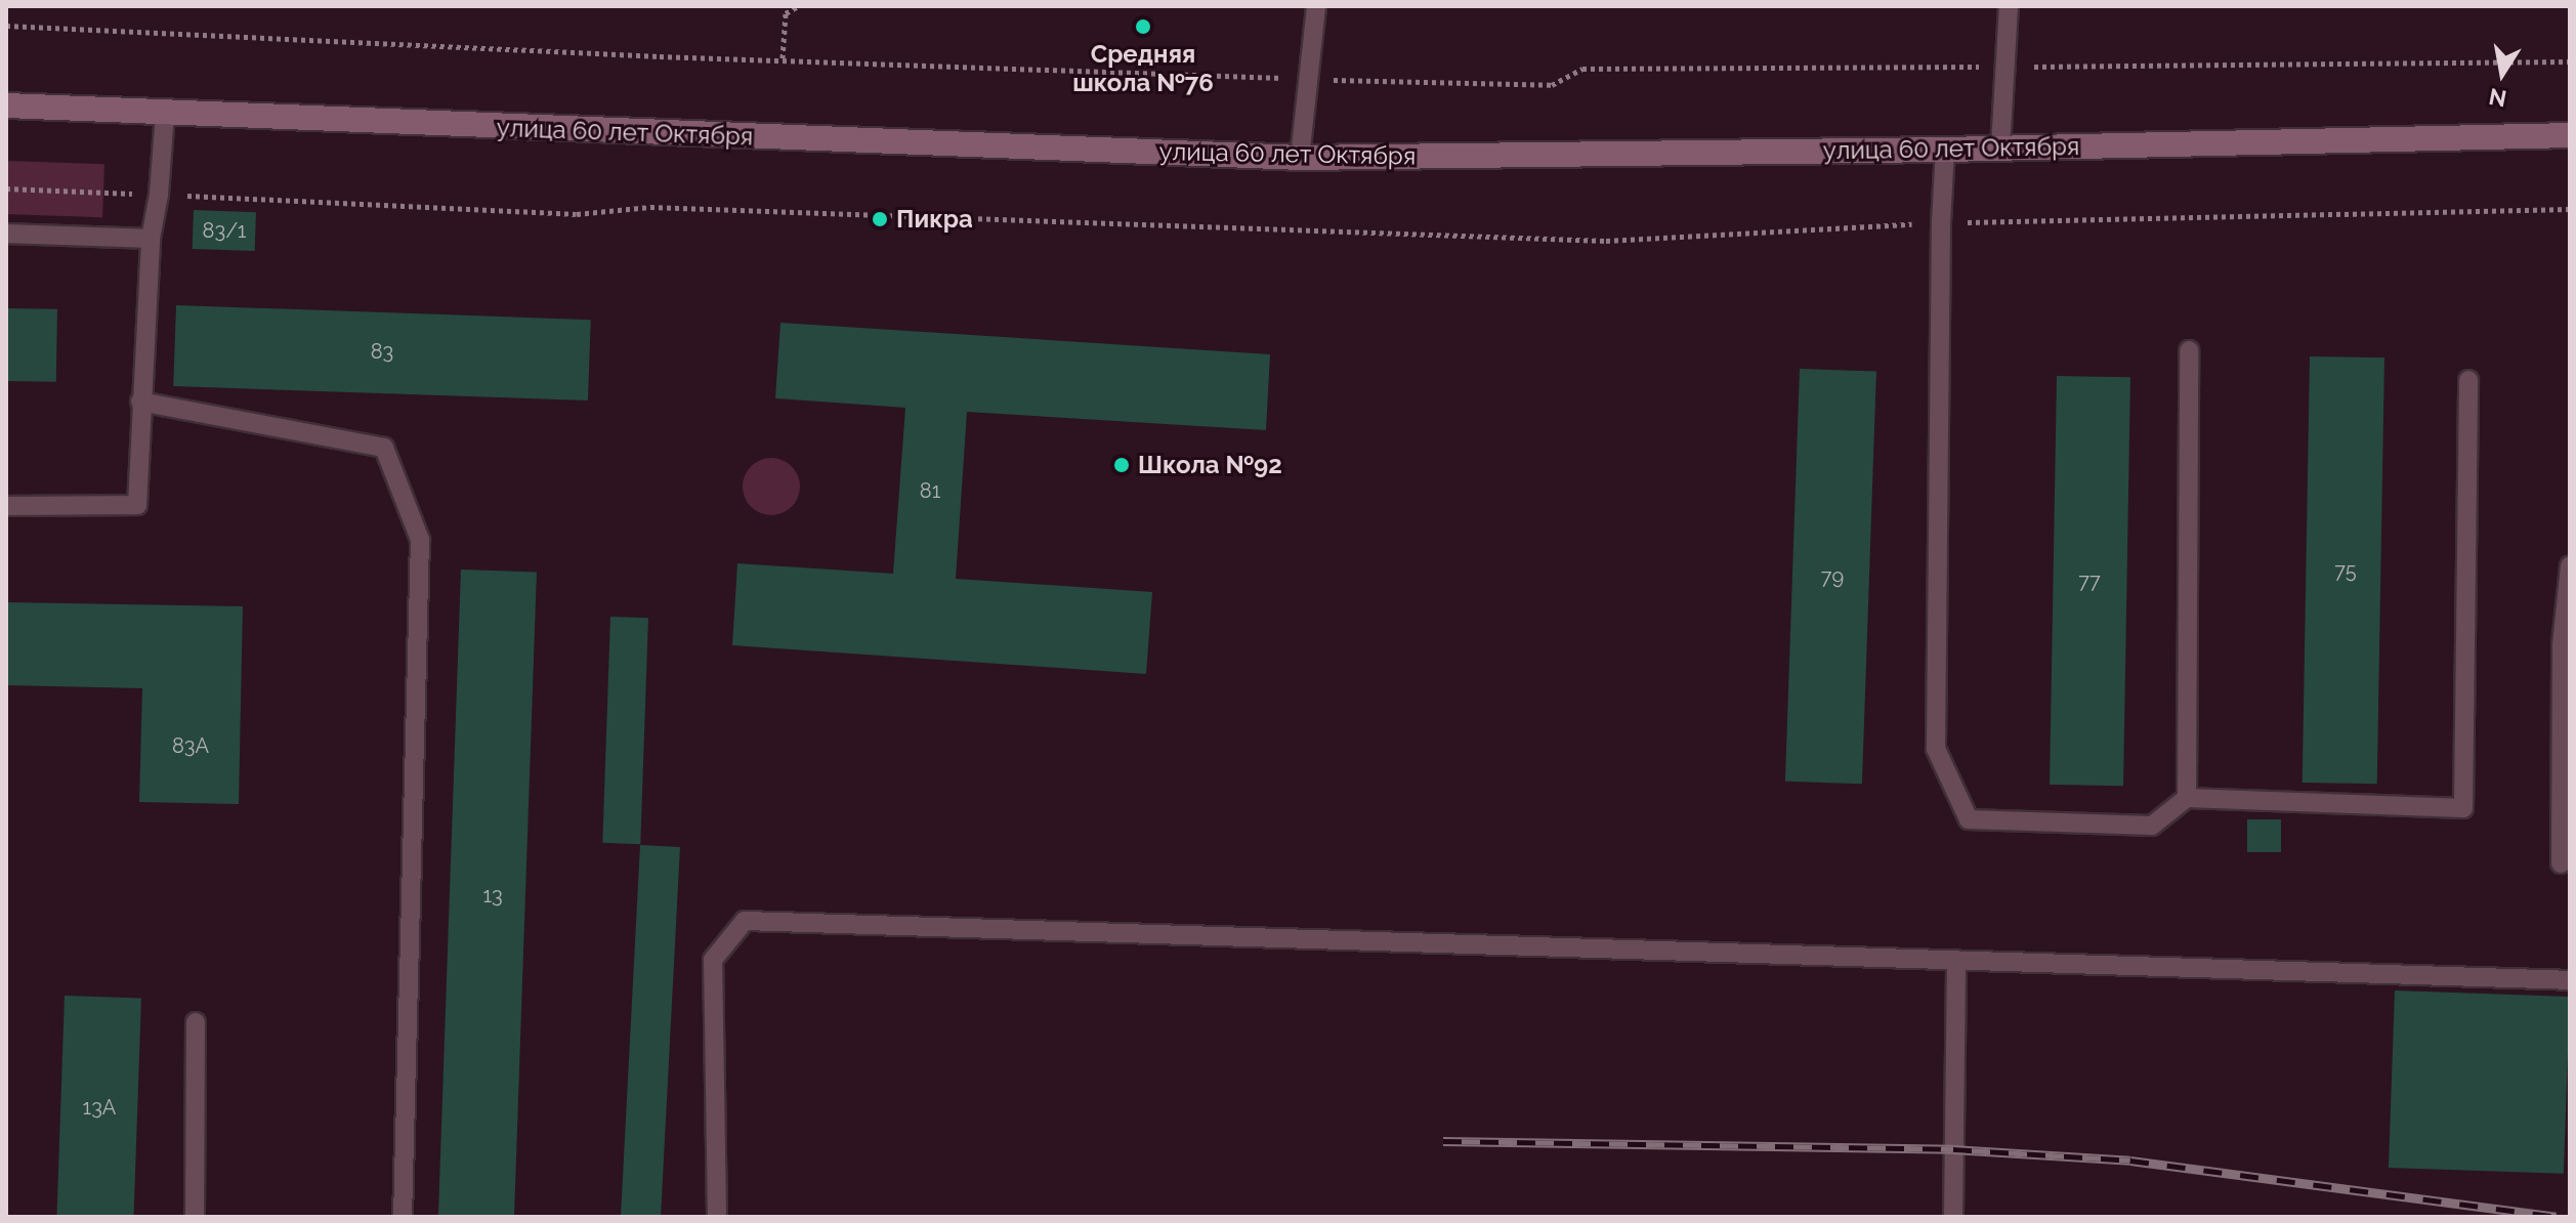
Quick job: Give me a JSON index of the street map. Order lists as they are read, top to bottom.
{
  "streets": {
    "main road": ["улица 60 лет Октября"]
  },
  "places": ["Средняя школа №76", "Пикра", "Школа №92"],
  "house_numbers": [
    "83/1",
    "83",
    "81",
    "75",
    "79",
    "77",
    "83А",
    "13",
    "13А"
  ],
  "north": "bottom"
}
